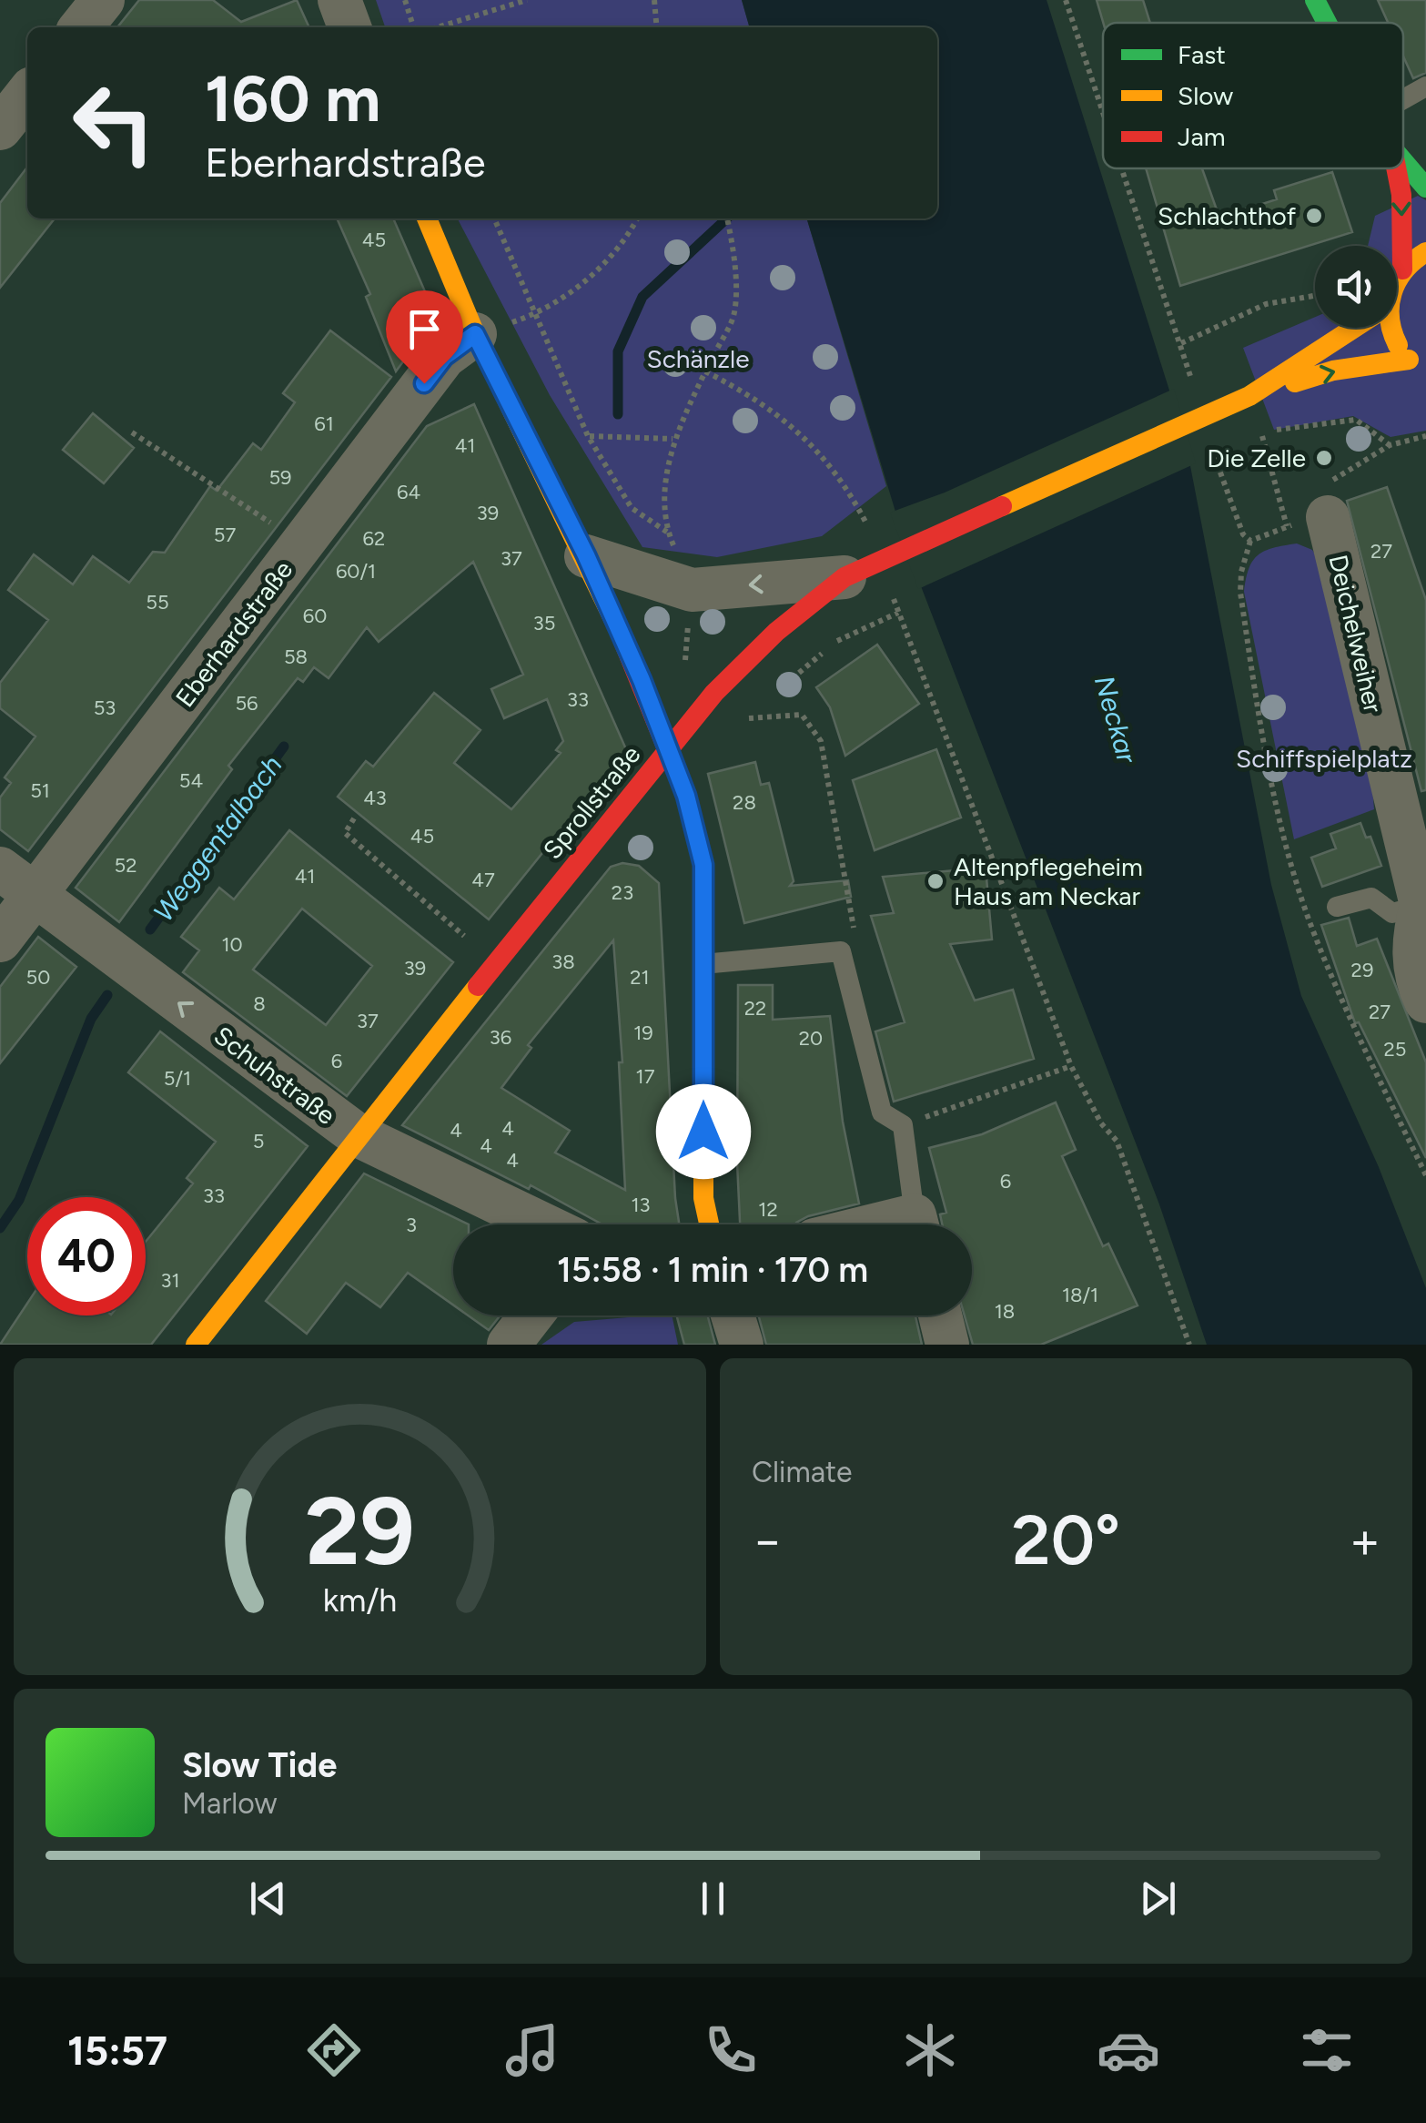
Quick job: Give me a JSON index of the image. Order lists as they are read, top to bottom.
{
  "streets": {
    "main road": ["Sprollstraße"],
    "street": ["Eberhardstraße", "Deichelweiher", "Schuhstraße"]
  },
  "crossings": [
    ["Eberhardstraße", "Schuhstraße"],
    ["Sprollstraße", "Schuhstraße"]
  ],
  "one_way": ["Schuhstraße"],
  "water": ["Neckar", "Weggentalbach"],
  "parks": ["Schänzle", "Schiffspielplatz"],
  "places": ["Schlachthof", "Die Zelle", "Altenpflegeheim Haus am Neckar"],
  "house_numbers": [
    "45",
    "61",
    "41",
    "59",
    "64",
    "39",
    "57",
    "62",
    "27",
    "37",
    "60/1",
    "55",
    "60",
    "35",
    "58",
    "33",
    "56",
    "53",
    "54",
    "51",
    "43",
    "28",
    "45",
    "52",
    "41",
    "47",
    "23",
    "10",
    "38",
    "39",
    "29",
    "50",
    "21",
    "8",
    "22",
    "27",
    "37",
    "19",
    "36",
    "20",
    "25",
    "6",
    "17",
    "5/1",
    "4",
    "4",
    "5",
    "4",
    "4",
    "6",
    "33",
    "13",
    "12",
    "3",
    "31",
    "18/1",
    "18"
  ],
  "legend": ["Fast", "Slow", "Jam"],
  "page": {
    "turn": ["160 m", "Eberhardstraße"],
    "limit": "40",
    "trip": "15:58 · 1 min · 170 m",
    "tile": "Climate",
    "heat": ["−", "20°", "+"],
    "song": ["Slow Tide", "Marlow"],
    "tabs": "15:57",
    "gauge": ["29", "km/h"]
  }
}
